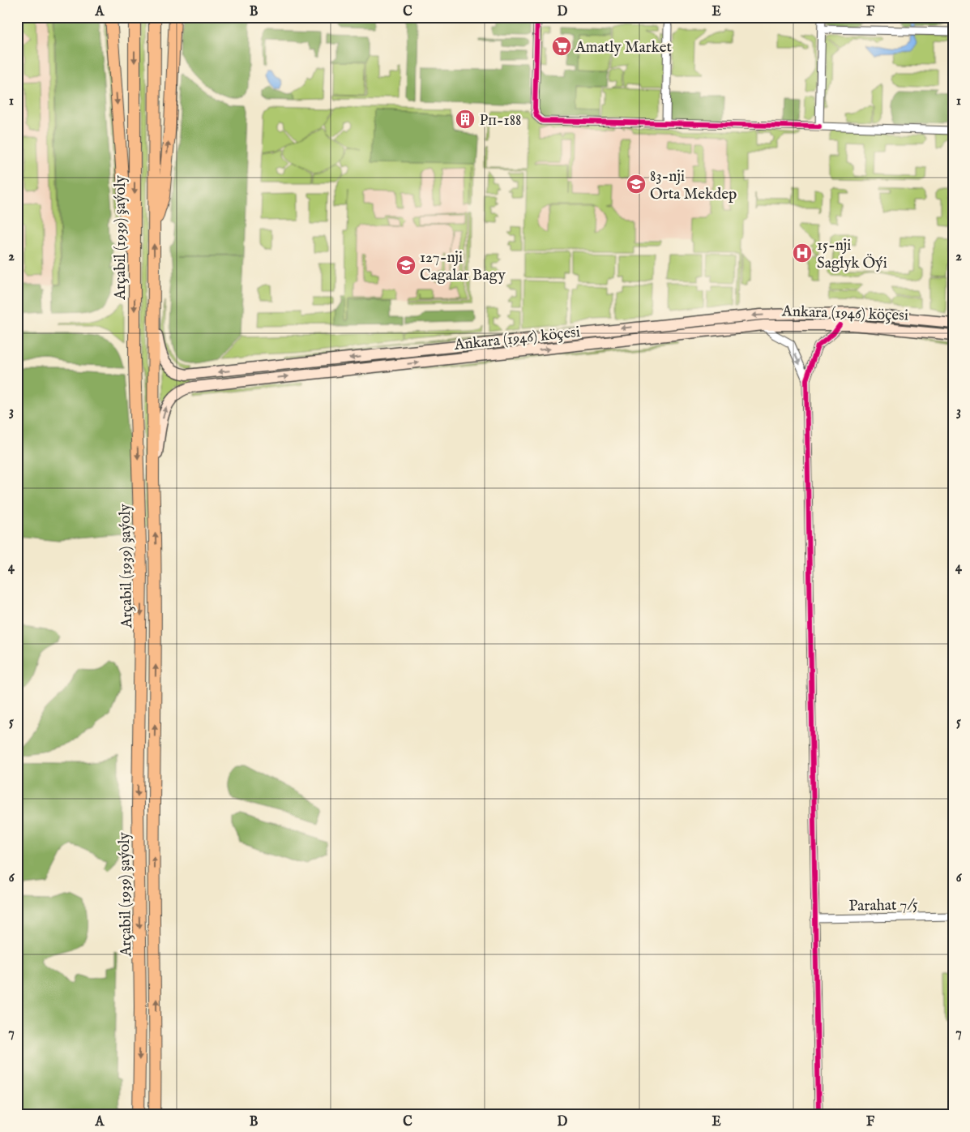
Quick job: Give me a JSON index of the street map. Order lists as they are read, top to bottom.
{
  "streets": {
    "main road": ["Arçabil (1939) şaýoly", "Ankara (1946) köçesi"],
    "street": ["Parahat 7/5"]
  },
  "crossings": [
    ["Arçabil (1939) şaýoly", "Ankara (1946) köçesi"]
  ],
  "places": {
    "supermarket": ["Amatly Market"],
    "building": ["Рп-188"],
    "school or university": ["83-nji Orta Mekdep", "127-nji Cagalar Bagy"],
    "hospital": ["15-nji Saglyk Öýi"]
  },
  "grid": {
    "columns": [
      "A",
      "B",
      "C",
      "D",
      "E",
      "F"
    ],
    "rows": [
      "1",
      "2",
      "3",
      "4",
      "5",
      "6",
      "7"
    ]
  }
}
